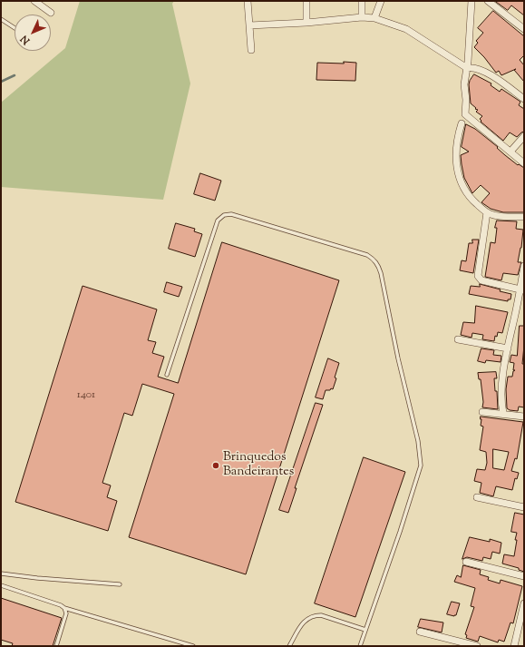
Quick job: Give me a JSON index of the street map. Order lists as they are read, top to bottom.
{
  "places": ["Brinquedos Bandeirantes"],
  "house_numbers": ["1401"],
  "north": "bottom left"
}
